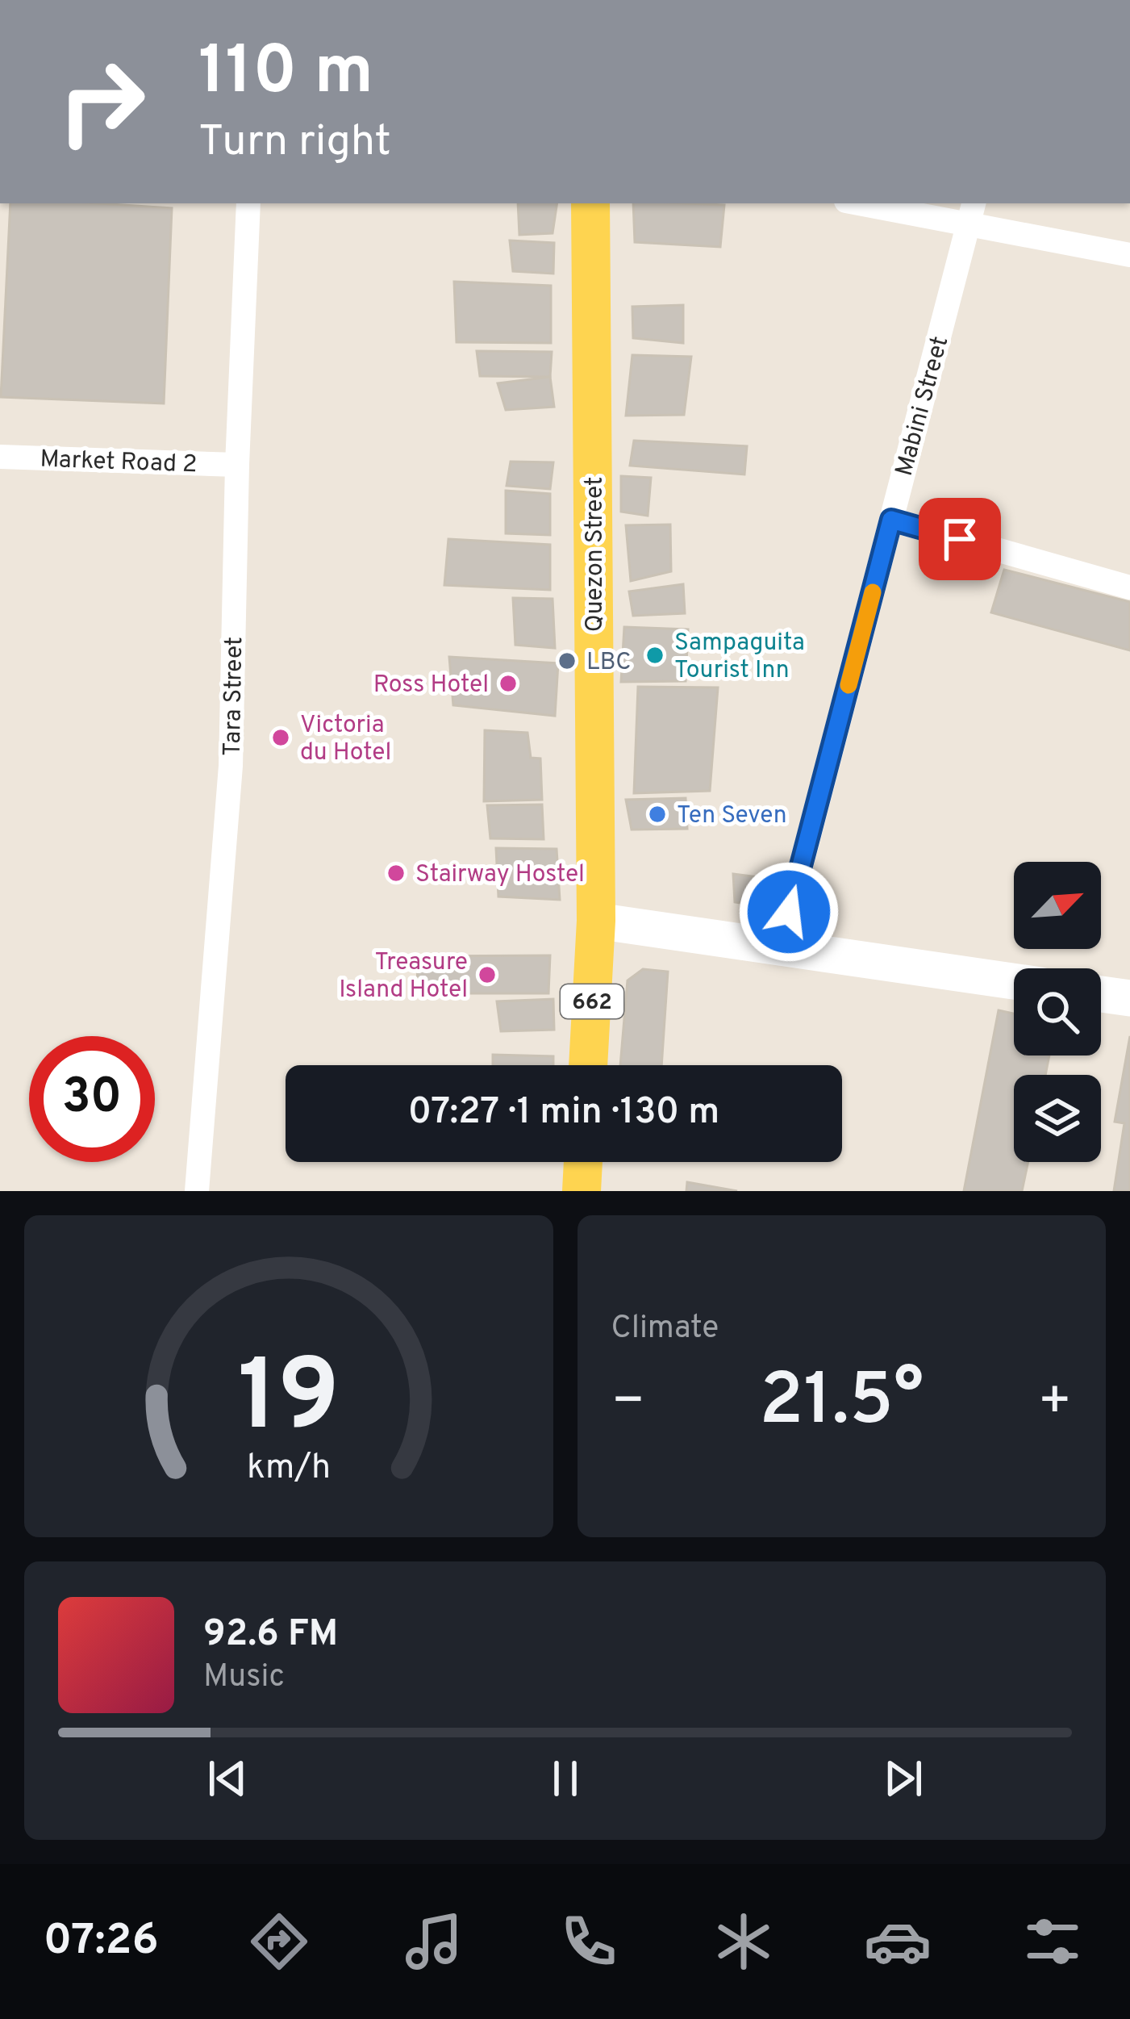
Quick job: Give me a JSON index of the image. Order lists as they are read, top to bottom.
{
  "streets": {
    "main road": ["Quezon Street", "662"],
    "street": ["Mabini Street", "Market Road 2", "Tara Street"]
  },
  "crossings": [
    ["Market Road 2", "Tara Street"]
  ],
  "places": [
    "Sampaguita Tourist Inn",
    "LBC",
    "Ross Hotel",
    "Victoria du Hotel",
    "Ten Seven",
    "Stairway Hostel",
    "Treasure Island Hotel"
  ],
  "north": "top right",
  "page": {
    "turn": ["110 m", "Turn right"],
    "limit": "30",
    "trip": "07:27 · 1 min · 130 m",
    "tile": "Climate",
    "heat": ["−", "21.5°", "+"],
    "song": ["92.6 FM", "Music"],
    "tabs": "07:26",
    "gauge": ["19", "km/h"]
  }
}
